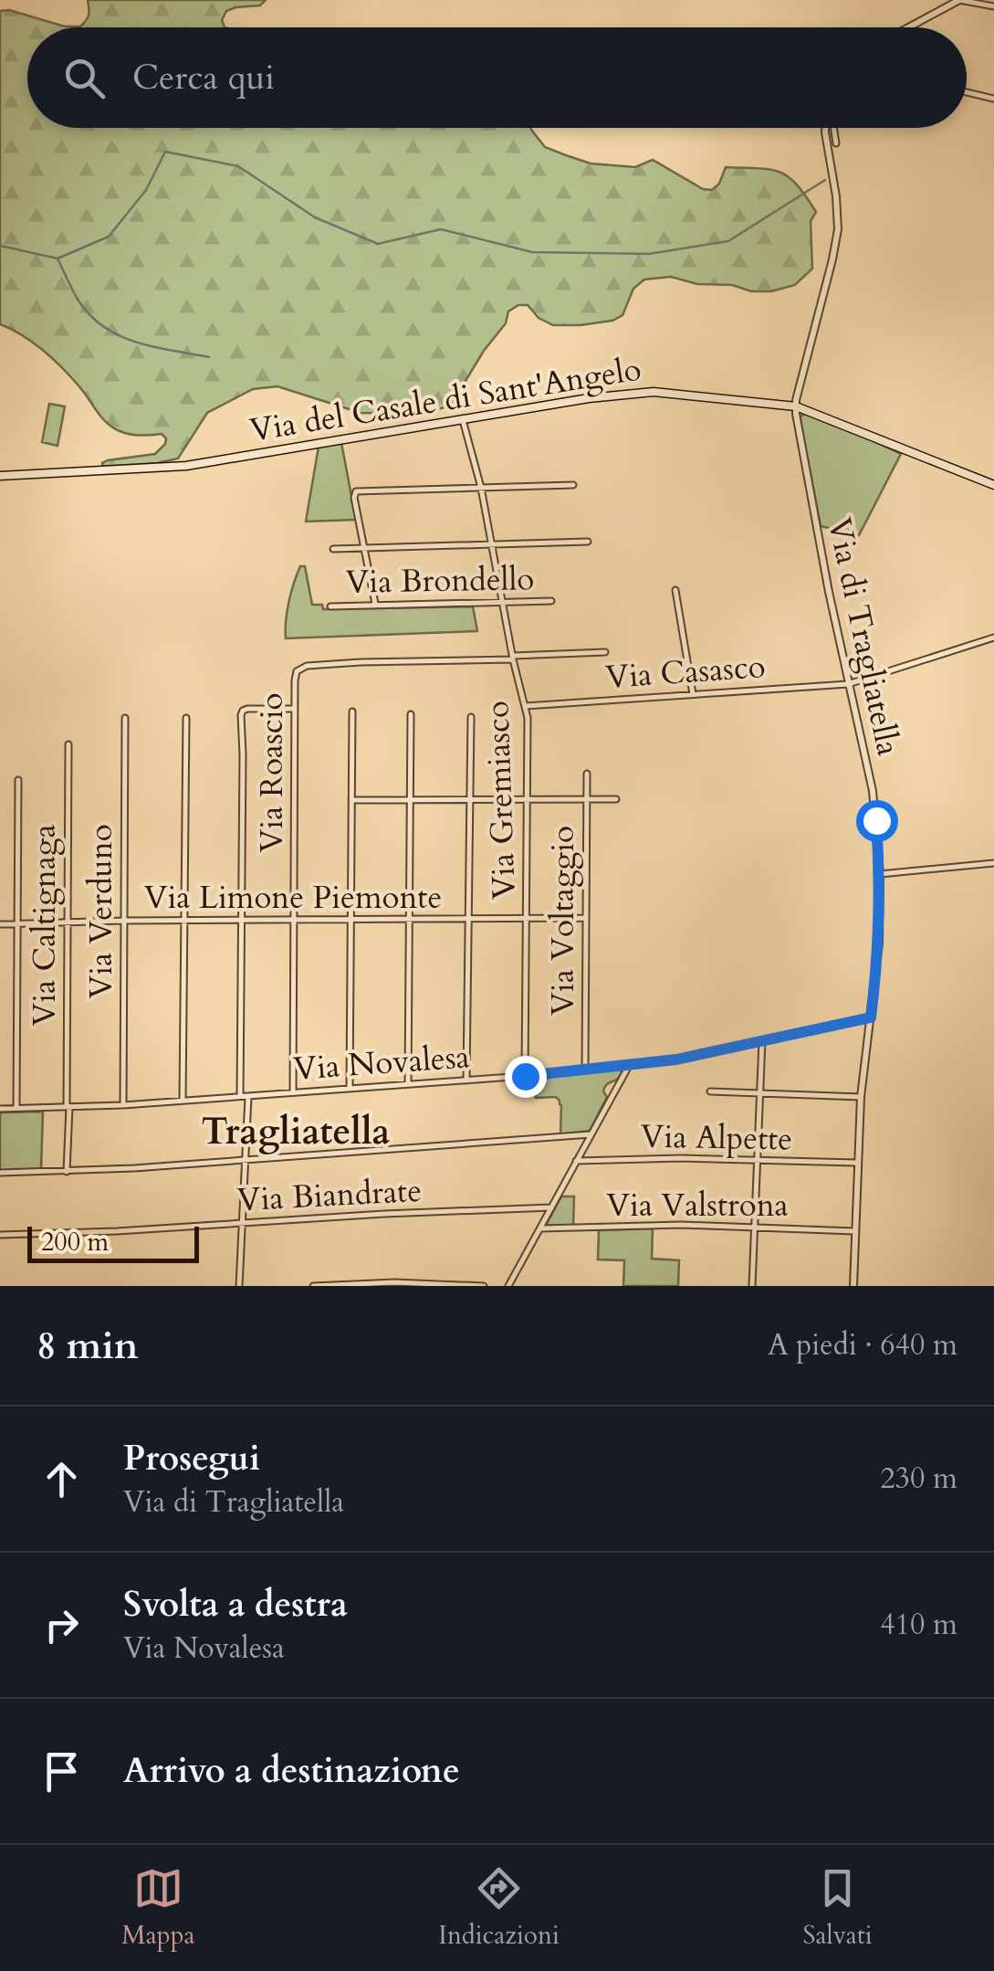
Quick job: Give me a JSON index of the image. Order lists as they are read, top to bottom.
{
  "streets": {
    "main road": ["Via del Casale di Sant'Angelo"],
    "street": [
      "Via Brondello",
      "Via di Tragliatella",
      "Via Casasco",
      "Via Roascio",
      "Via Gremiasco",
      "Via Limone Piemonte",
      "Via Verduno",
      "Via Voltaggio",
      "Via Caltignaga",
      "Via Novalesa",
      "Via Alpette",
      "Via Biandrate",
      "Via Valstrona"
    ]
  },
  "crossings": [
    ["Via del Casale di Sant'Angelo", "Via di Tragliatella"],
    ["Via del Casale di Sant'Angelo", "Via Gremiasco"],
    ["Via Brondello", "Via Gremiasco"],
    ["Via di Tragliatella", "Via Casasco"],
    ["Via di Tragliatella", "Via Novalesa"],
    ["Via di Tragliatella", "Via Alpette"],
    ["Via di Tragliatella", "Via Valstrona"],
    ["Via Casasco", "Via Gremiasco"],
    ["Via Roascio", "Via Gremiasco"],
    ["Via Roascio", "Via Limone Piemonte"],
    ["Via Roascio", "Via Novalesa"],
    ["Via Gremiasco", "Via Limone Piemonte"],
    ["Via Gremiasco", "Via Novalesa"],
    ["Via Limone Piemonte", "Via Verduno"],
    ["Via Limone Piemonte", "Via Voltaggio"],
    ["Via Limone Piemonte", "Via Caltignaga"],
    ["Via Verduno", "Via Novalesa"],
    ["Via Voltaggio", "Via Novalesa"],
    ["Via Caltignaga", "Via Novalesa"]
  ],
  "districts": ["Tragliatella"],
  "scale_bar": "200 m",
  "page": {
    "search": "Cerca qui",
    "scale": "200 m",
    "heading": ["8 min", "A piedi · 640 m"],
    "list": [
      ["Prosegui", "Via di Tragliatella", "230 m"],
      ["Svolta a destra", "Via Novalesa", "410 m"],
      "Arrivo a destinazione"
    ],
    "nav": ["Mappa", "Indicazioni", "Salvati"]
  }
}
